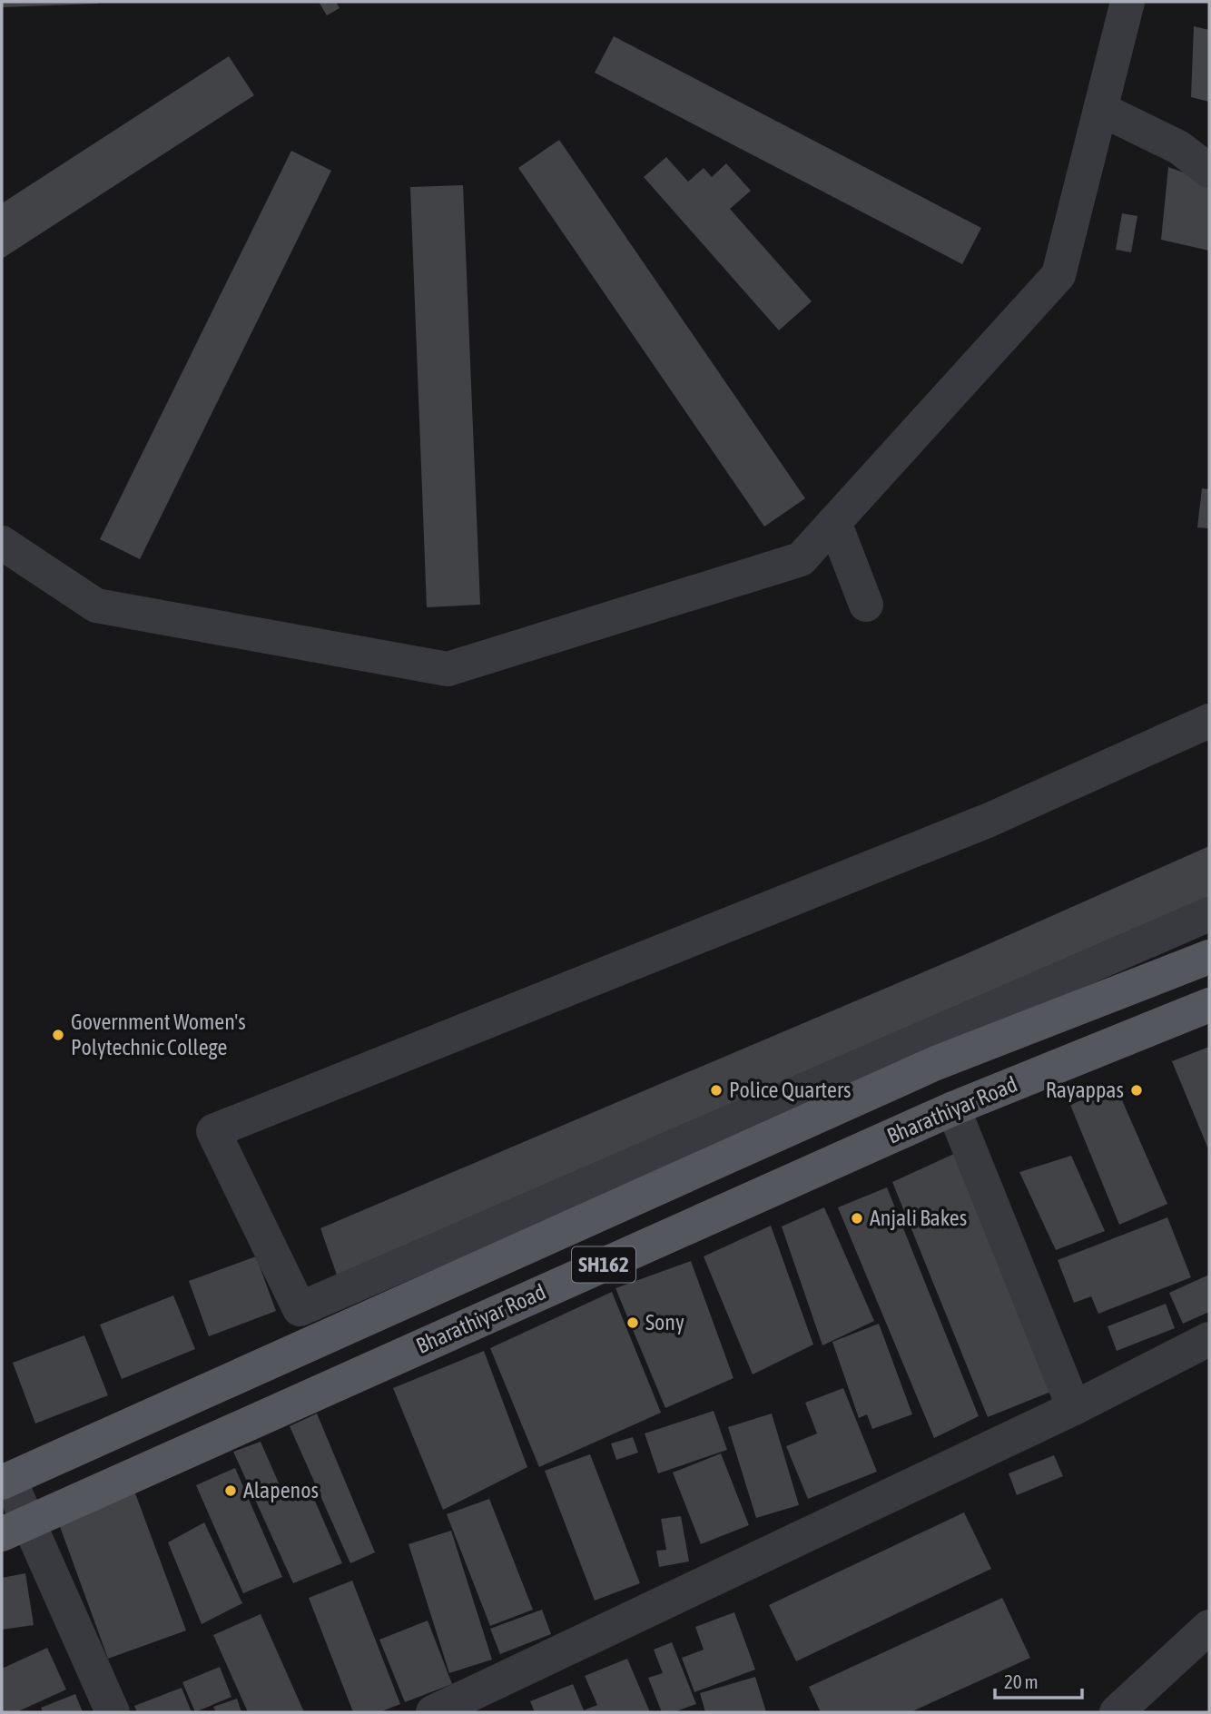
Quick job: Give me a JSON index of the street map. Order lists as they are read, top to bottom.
{
  "streets": {
    "main road": ["Bharathiyar Road", "SH162"]
  },
  "places": [
    "Government Women's Polytechnic College",
    "Police Quarters",
    "Rayappas",
    "Anjali Bakes",
    "Sony",
    "Alapenos"
  ],
  "scale_bar": "20 m"
}
